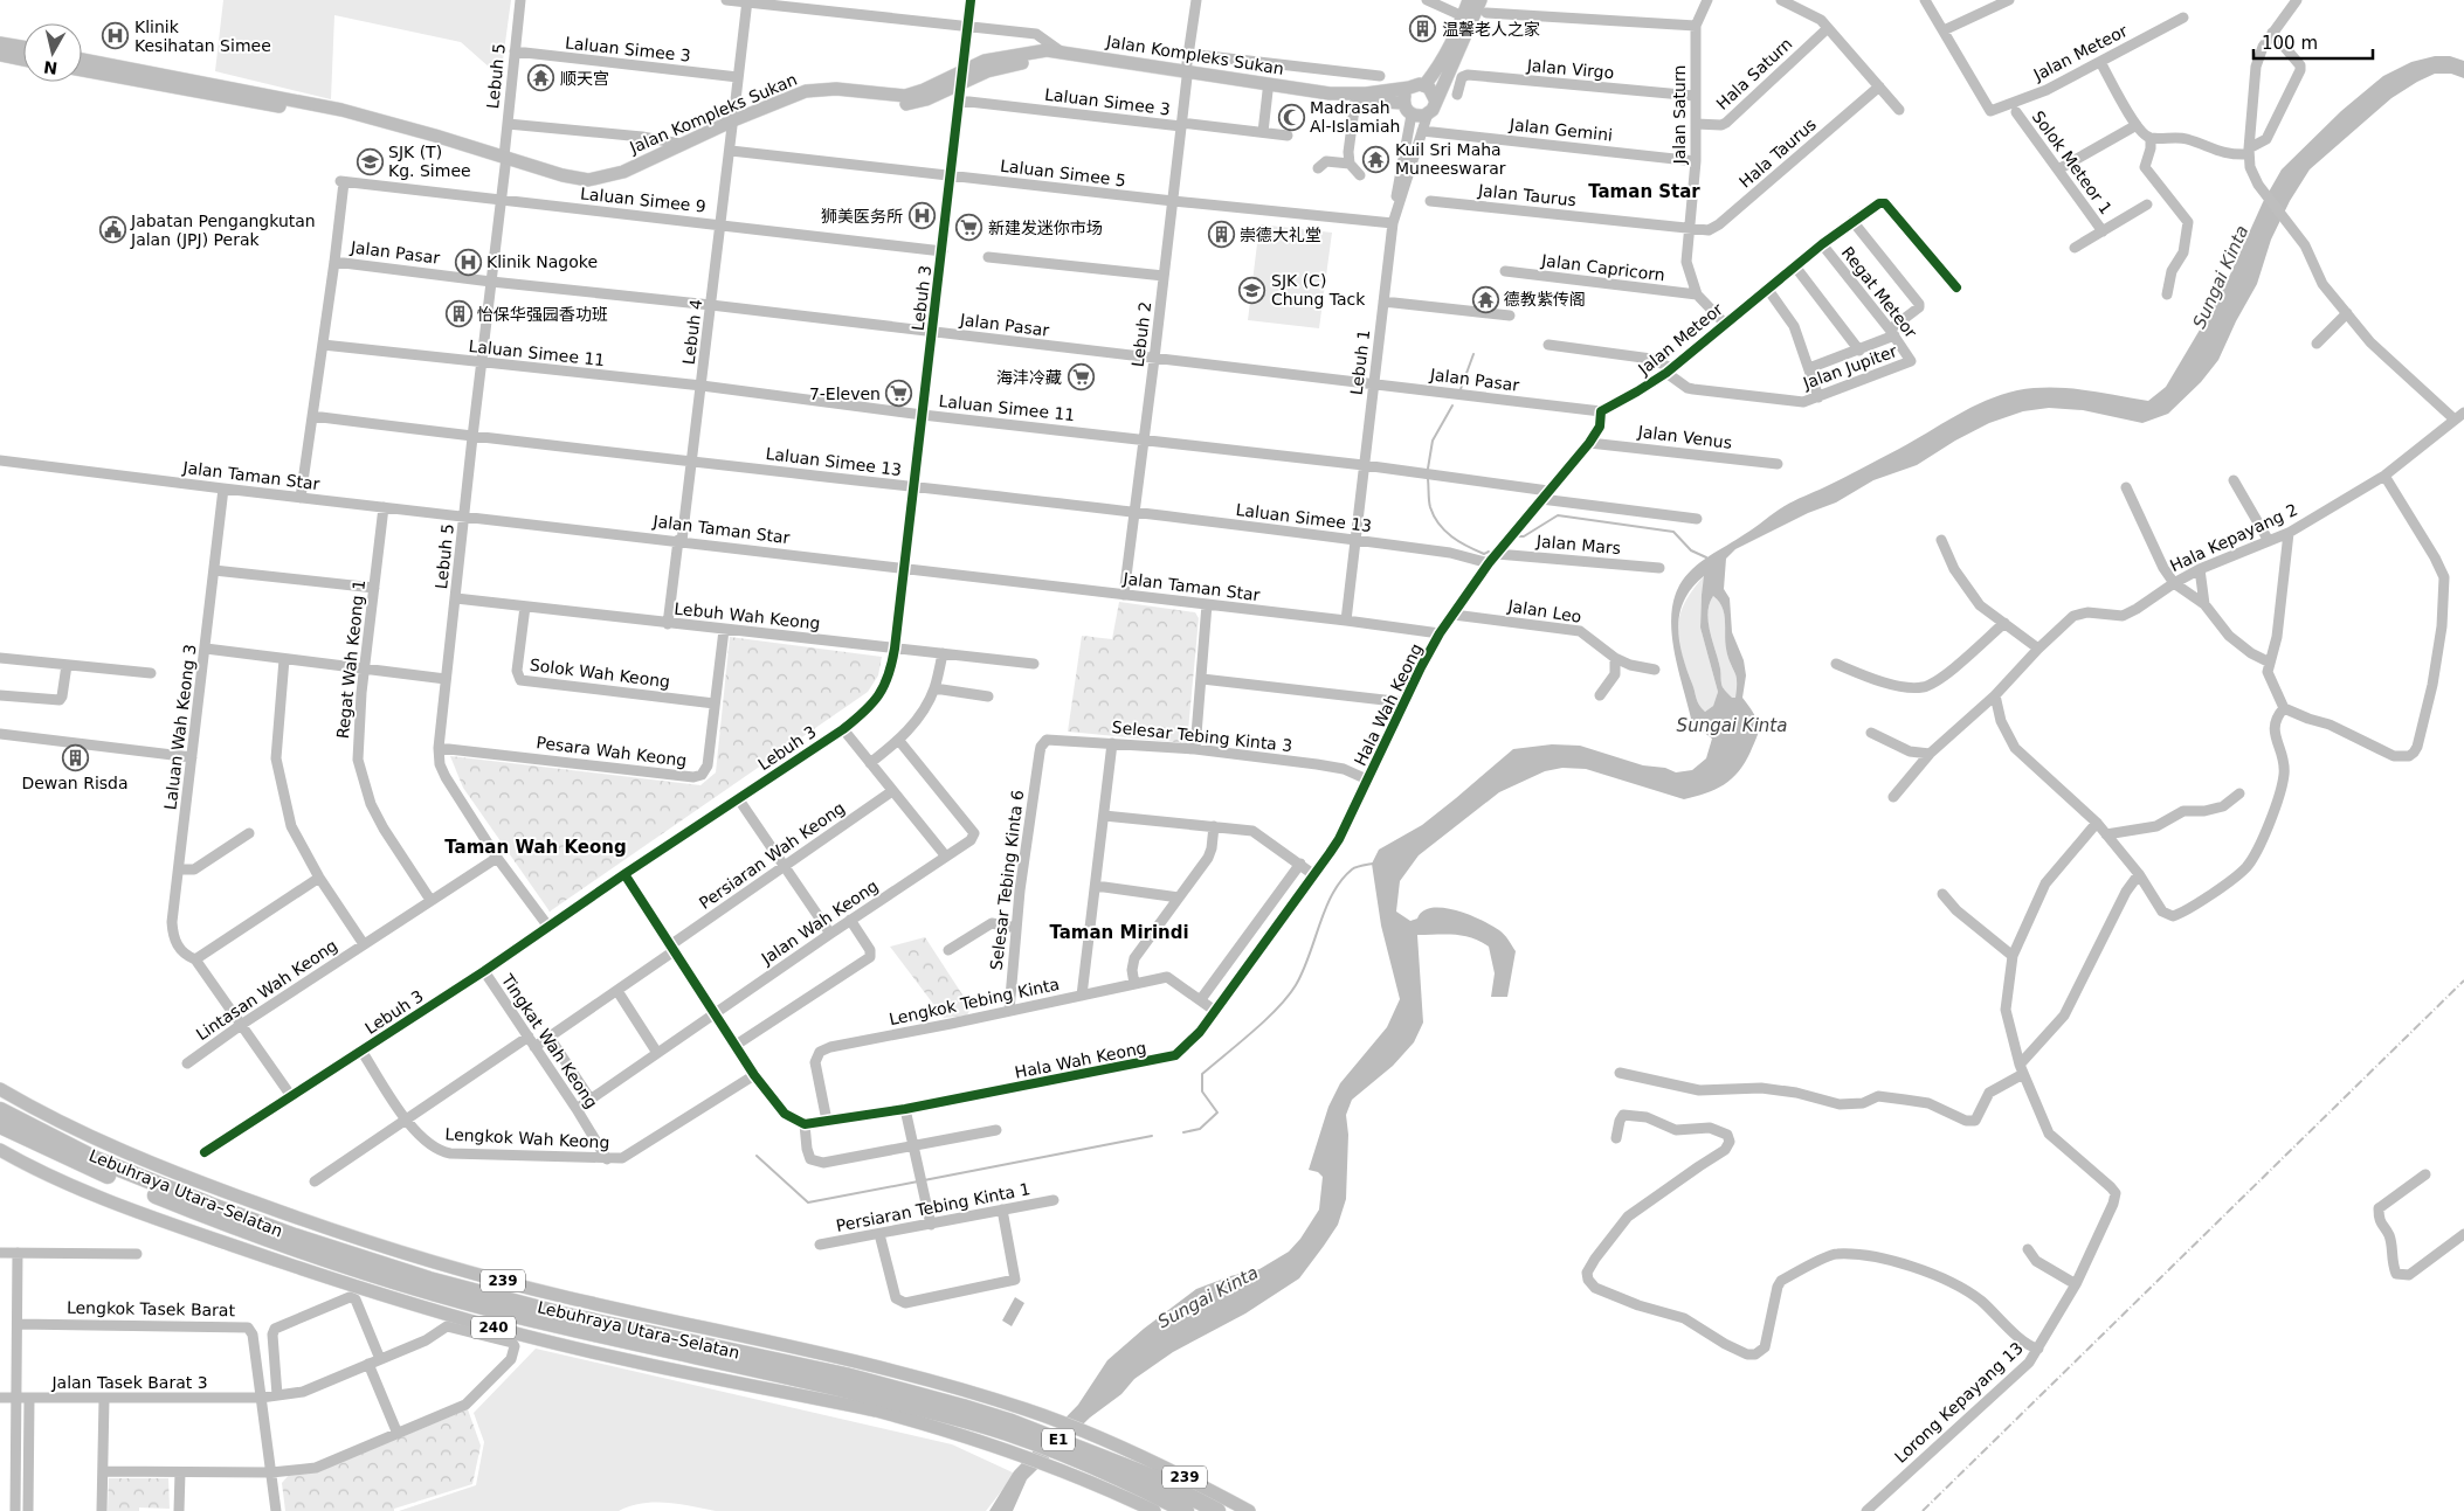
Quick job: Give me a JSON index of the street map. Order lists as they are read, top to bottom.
{
  "streets": {
    "highway": ["Lebuhraya Utara–Selatan", "E1"],
    "main road": ["Jalan Kompleks Sukan", "239", "240"],
    "street": [
      "Laluan Simee 3",
      "Jalan Meteor",
      "Jalan Virgo",
      "Hala Saturn",
      "Lebuh 5",
      "Jalan Saturn",
      "Jalan Gemini",
      "Hala Taurus",
      "Solok Meteor 1",
      "Laluan Simee 5",
      "Jalan Taurus",
      "Laluan Simee 9",
      "Jalan Pasar",
      "Jalan Capricorn",
      "Regat Meteor",
      "Lebuh 3",
      "Lebuh 4",
      "Lebuh 2",
      "Laluan Simee 11",
      "Lebuh 1",
      "Jalan Jupiter",
      "Jalan Venus",
      "Laluan Simee 13",
      "Jalan Taman Star",
      "Hala Kepayang 2",
      "Jalan Mars",
      "Jalan Leo",
      "Lebuh Wah Keong",
      "Regat Wah Keong 1",
      "Solok Wah Keong",
      "Hala Wah Keong",
      "Laluan Wah Keong 3",
      "Selesar Tebing Kinta 3",
      "Pesara Wah Keong",
      "Persiaran Wah Keong",
      "Selesar Tebing Kinta 6",
      "Jalan Wah Keong",
      "Lintasan Wah Keong",
      "Lengkok Tebing Kinta",
      "Tingkat Wah Keong",
      "Lengkok Wah Keong",
      "Persiaran Tebing Kinta 1",
      "Lengkok Tasek Barat",
      "Jalan Tasek Barat 3",
      "Lorong Kepayang 13"
    ]
  },
  "crossings": [
    ["Laluan Simee 3", "Lebuh 5"],
    ["Laluan Simee 3", "Lebuh 3"],
    ["Laluan Simee 3", "Lebuh 4"],
    ["Laluan Simee 3", "Lebuh 2"],
    ["Jalan Meteor", "Jalan Saturn"],
    ["Jalan Meteor", "Jalan Pasar"],
    ["Jalan Meteor", "Regat Meteor"],
    ["Jalan Meteor", "Jalan Jupiter"],
    ["Jalan Kompleks Sukan", "Lebuh 5"],
    ["Jalan Kompleks Sukan", "Lebuh 3"],
    ["Jalan Kompleks Sukan", "Lebuh 4"],
    ["Jalan Kompleks Sukan", "Lebuh 2"],
    ["Jalan Kompleks Sukan", "Lebuh 1"],
    ["Jalan Virgo", "Jalan Saturn"],
    ["Hala Saturn", "Jalan Saturn"],
    ["Lebuh 5", "Laluan Simee 9"],
    ["Lebuh 5", "Jalan Pasar"],
    ["Lebuh 5", "Lebuh 3"],
    ["Lebuh 5", "Laluan Simee 11"],
    ["Lebuh 5", "Laluan Simee 13"],
    ["Lebuh 5", "Jalan Taman Star"],
    ["Lebuh 5", "Lebuh Wah Keong"],
    ["Lebuh 5", "Pesara Wah Keong"],
    ["Lebuh 5", "Lintasan Wah Keong"],
    ["Jalan Saturn", "Jalan Gemini"],
    ["Jalan Saturn", "Hala Taurus"],
    ["Jalan Saturn", "Jalan Taurus"],
    ["Jalan Saturn", "Jalan Capricorn"],
    ["Jalan Gemini", "Lebuh 1"],
    ["Hala Taurus", "Jalan Taurus"],
    ["Laluan Simee 5", "Lebuh 3"],
    ["Laluan Simee 5", "Lebuh 4"],
    ["Laluan Simee 5", "Lebuh 2"],
    ["Laluan Simee 5", "Lebuh 1"],
    ["Laluan Simee 9", "Jalan Pasar"],
    ["Laluan Simee 9", "Lebuh 3"],
    ["Laluan Simee 9", "Lebuh 4"],
    ["Jalan Pasar", "Lebuh 3"],
    ["Jalan Pasar", "Lebuh 4"],
    ["Jalan Pasar", "Lebuh 2"],
    ["Jalan Pasar", "Lebuh 1"],
    ["Regat Meteor", "Jalan Jupiter"],
    ["Lebuh 3", "Laluan Simee 11"],
    ["Lebuh 3", "Laluan Simee 13"],
    ["Lebuh 3", "Jalan Taman Star"],
    ["Lebuh 3", "Lebuh Wah Keong"],
    ["Lebuh 3", "Laluan Wah Keong 3"],
    ["Lebuh 3", "Tingkat Wah Keong"],
    ["Lebuh 3", "Lengkok Wah Keong"],
    ["Lebuh 4", "Laluan Simee 11"],
    ["Lebuh 4", "Laluan Simee 13"],
    ["Lebuh 4", "Jalan Taman Star"],
    ["Lebuh 4", "Lebuh Wah Keong"],
    ["Lebuh 2", "Laluan Simee 11"],
    ["Lebuh 2", "Laluan Simee 13"],
    ["Lebuh 2", "Jalan Taman Star"],
    ["Laluan Simee 11", "Lebuh 1"],
    ["Lebuh 1", "Laluan Simee 13"],
    ["Lebuh 1", "Jalan Taman Star"],
    ["Jalan Taman Star", "Regat Wah Keong 1"],
    ["Jalan Taman Star", "Hala Wah Keong"],
    ["Jalan Taman Star", "Laluan Wah Keong 3"],
    ["Lebuh Wah Keong", "Solok Wah Keong"],
    ["Lebuh Wah Keong", "Pesara Wah Keong"],
    ["Regat Wah Keong 1", "Lintasan Wah Keong"],
    ["Solok Wah Keong", "Pesara Wah Keong"],
    ["Hala Wah Keong", "Selesar Tebing Kinta 3"],
    ["Hala Wah Keong", "Lengkok Tebing Kinta"],
    ["Laluan Wah Keong 3", "Lintasan Wah Keong"],
    ["Selesar Tebing Kinta 3", "Selesar Tebing Kinta 6"],
    ["Persiaran Wah Keong", "Tingkat Wah Keong"],
    ["Selesar Tebing Kinta 6", "Lengkok Tebing Kinta"],
    ["Jalan Wah Keong", "Tingkat Wah Keong"],
    ["Tingkat Wah Keong", "Lengkok Wah Keong"],
    ["Lebuhraya Utara–Selatan", "240"],
    ["Lengkok Tasek Barat", "Jalan Tasek Barat 3"]
  ],
  "districts": ["Taman Star", "Taman Wah Keong", "Taman Mirindi"],
  "water": ["Sungai Kinta"],
  "places": {
    "building": [
      "温馨老人之家",
      "崇德大礼堂",
      "怡保华强园香功班",
      "Dewan Risda"
    ],
    "hospital": ["Klinik Kesihatan Simee", "狮美医务所", "Klinik Nagoke"],
    "temple": ["顺天宫", "Kuil Sri Maha Muneeswarar", "德教紫传阁"],
    "mosque": ["Madrasah Al-Islamiah"],
    "school or university": ["SJK (T) Kg. Simee", "SJK (C) Chung Tack"],
    "supermarket": ["新建发迷你市场", "海沣冷藏", "7-Eleven"],
    "public building": ["Jabatan Pengangkutan Jalan (JPJ) Perak"]
  },
  "scale_bar": "100 m",
  "north": "bottom"
}
